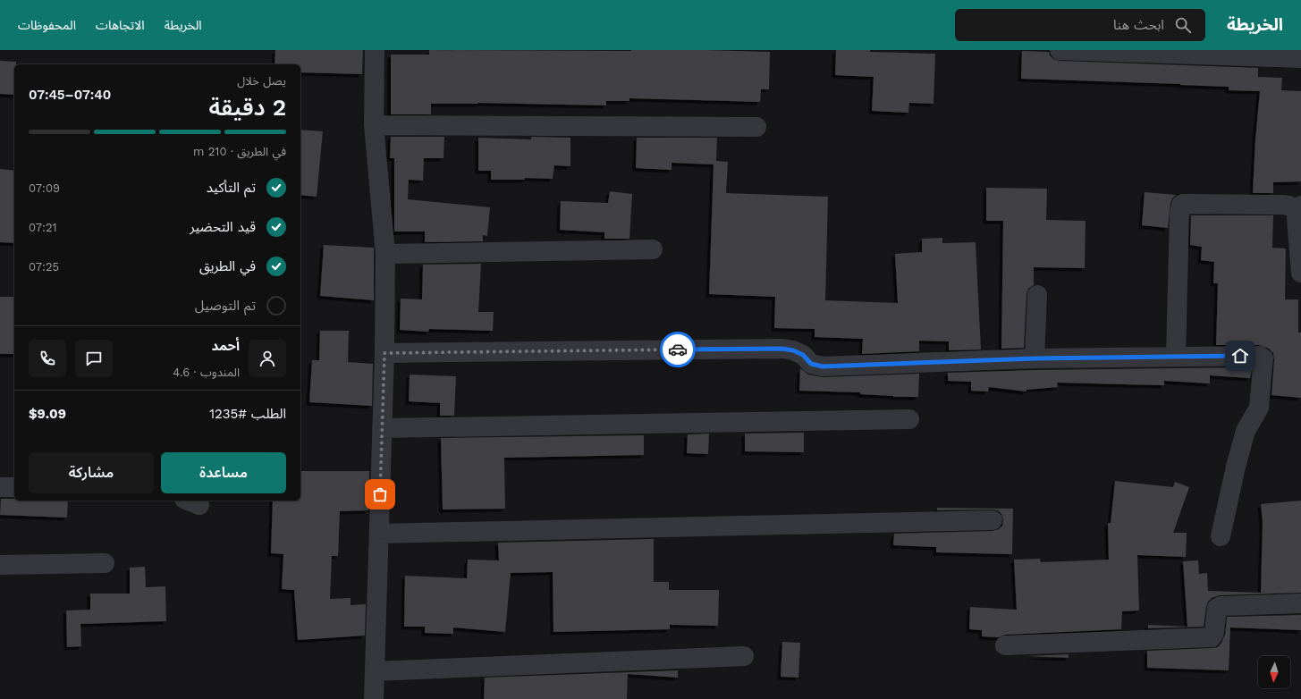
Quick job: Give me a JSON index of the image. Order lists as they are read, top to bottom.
{
  "north": "bottom",
  "page": {
    "header": "الخريطة",
    "search": "ابحث هنا",
    "nav": ["الخريطة", "الاتجاهات", "المحفوظات"],
    "heading": ["2 دقيقة", "يصل خلال", "07:40–07:45"],
    "panel": [
      "أحمد",
      "المندوب · 4.6",
      "الطلب #1235",
      "$9.09"
    ],
    "bar": "في الطريق · 210 m",
    "list": [
      ["تم التأكيد", "07:09"],
      ["قيد التحضير", "07:21"],
      ["في الطريق", "07:25"],
      "تم التوصيل"
    ],
    "buttons": ["مساعدة", "مشاركة"]
  }
}
